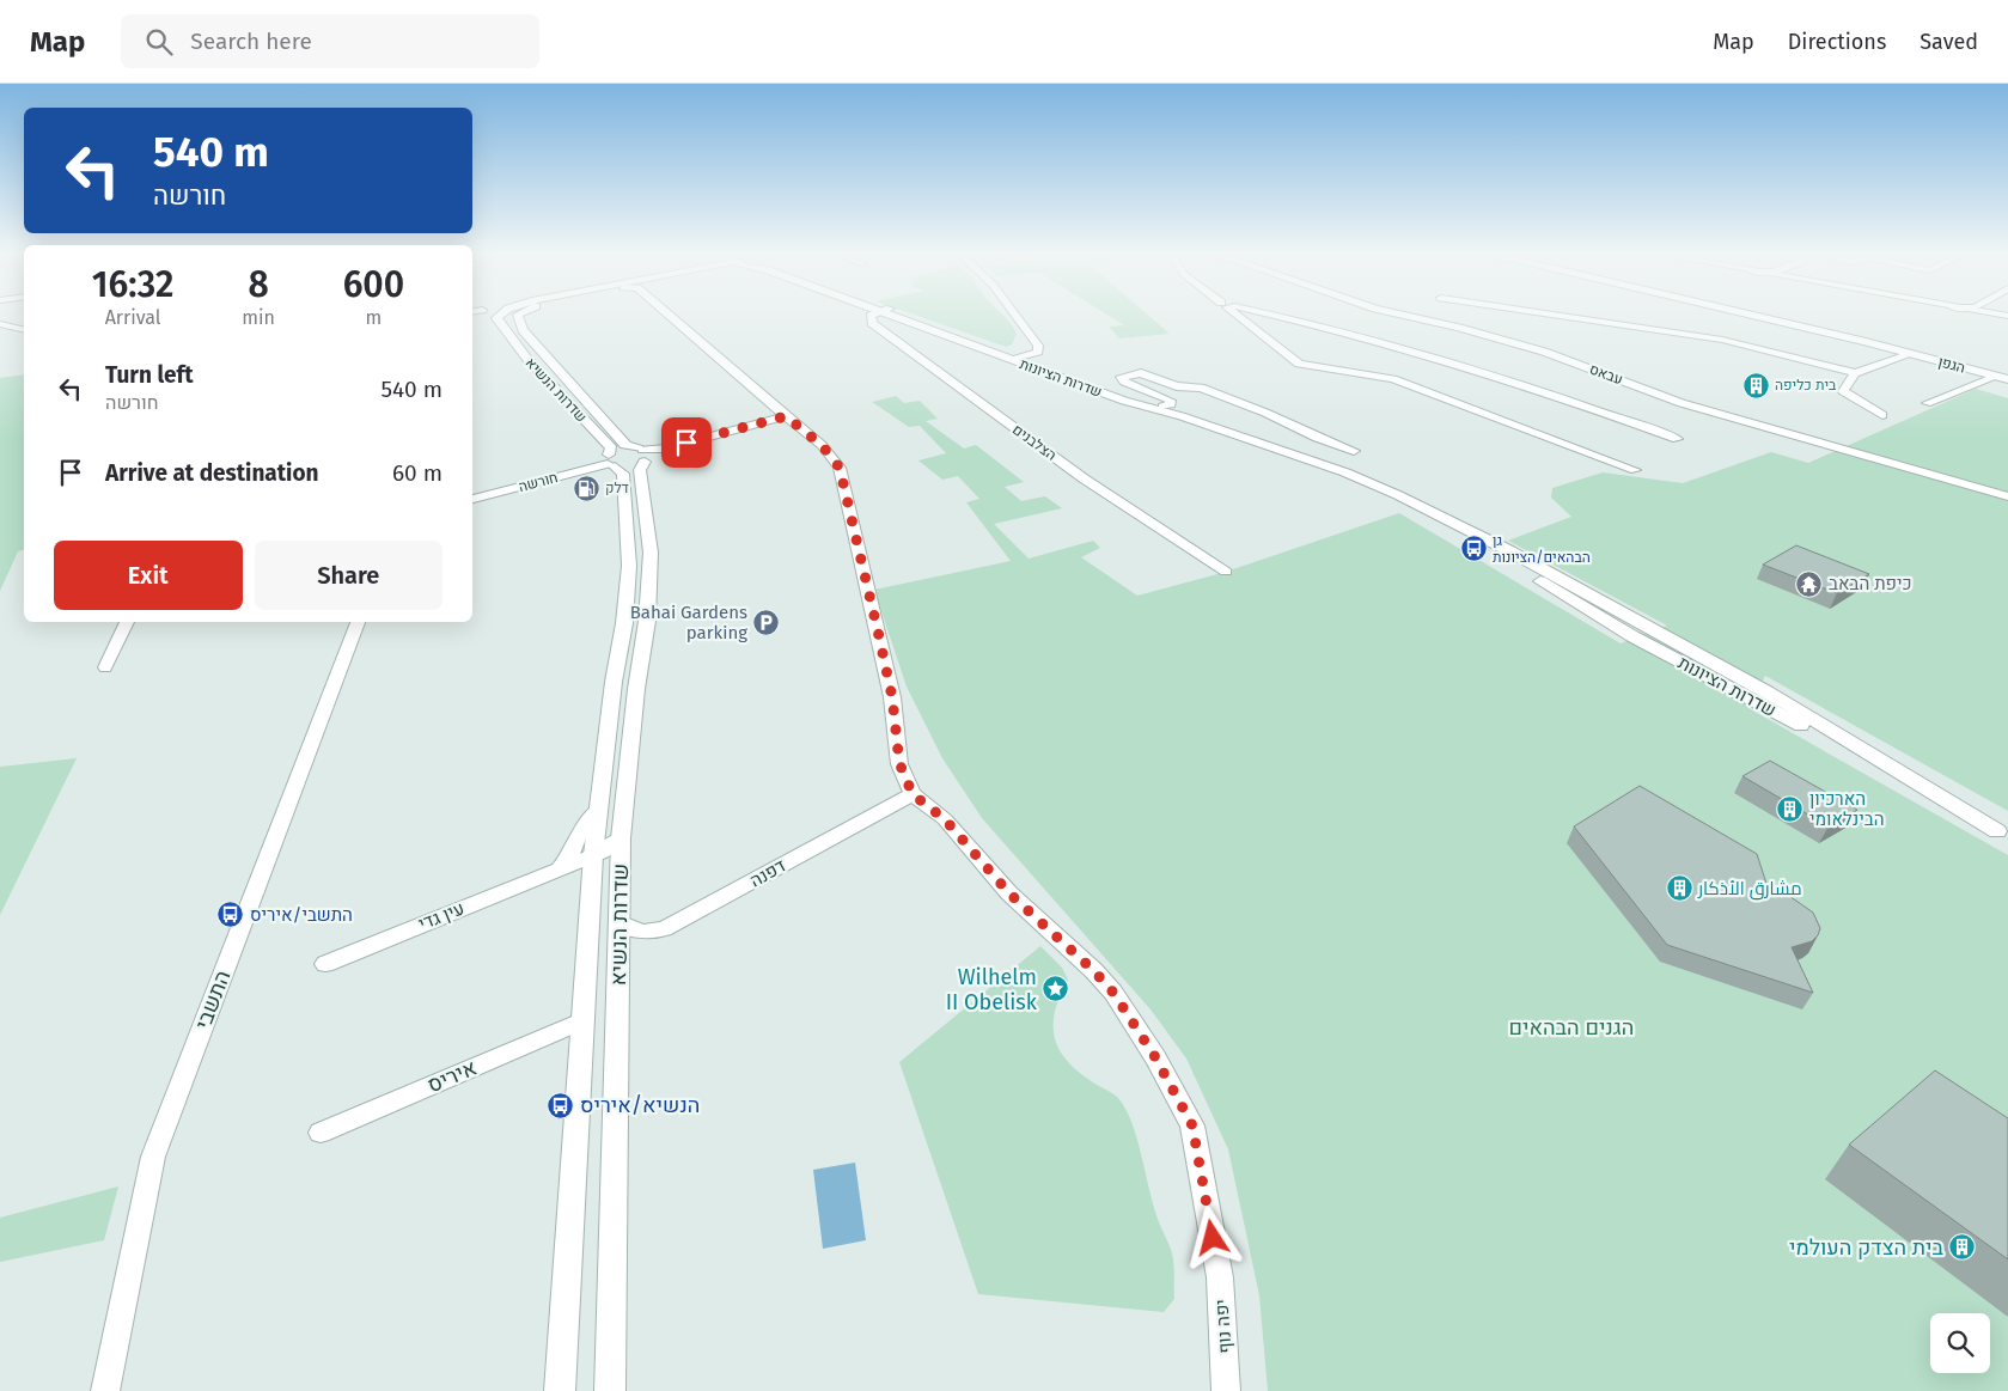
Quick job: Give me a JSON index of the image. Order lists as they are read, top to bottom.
{
  "streets": {
    "street": [
      "הגפן",
      "עבאס",
      "שדרות הציונות",
      "שדרות הנשיא",
      "הצלבנים",
      "חורשה",
      "דפנה",
      "עין גדי",
      "התשבי",
      "איריס",
      "יפה נוף"
    ]
  },
  "crossings": [
    ["שדרות הנשיא", "חורשה"],
    ["שדרות הנשיא", "דפנה"],
    ["שדרות הנשיא", "עין גדי"],
    ["שדרות הנשיא", "איריס"],
    ["דפנה", "יפה נוף"]
  ],
  "parks": ["הגנים הבהאים"],
  "places": {
    "building": [
      "בית כליפה",
      "הארכיון הבינלאומי",
      "مشارق الأذكار",
      "בית הצדק העולמי"
    ],
    "fuel station": ["דלק"],
    "bus stop": ["גן הבהאים/הציונות", "התשבי/איריס", "הנשיא/איריס"],
    "temple": ["כיפת הבאב"],
    "parking": ["Bahai Gardens parking"],
    "place": ["Wilhelm II Obelisk"]
  },
  "page": {
    "header": "Map",
    "search": "Search here",
    "nav": ["Map", "Directions", "Saved"],
    "turn": ["540 m", "חורשה"],
    "eta": [
      "16:32",
      "Arrival",
      "8",
      "min",
      "600",
      "m"
    ],
    "list": [
      {
        "name": "Turn left",
        "note": "חורשה",
        "value": "540 m"
      },
      {
        "name": "Arrive at destination",
        "value": "60 m"
      }
    ],
    "buttons": ["Exit", "Share"]
  }
}
